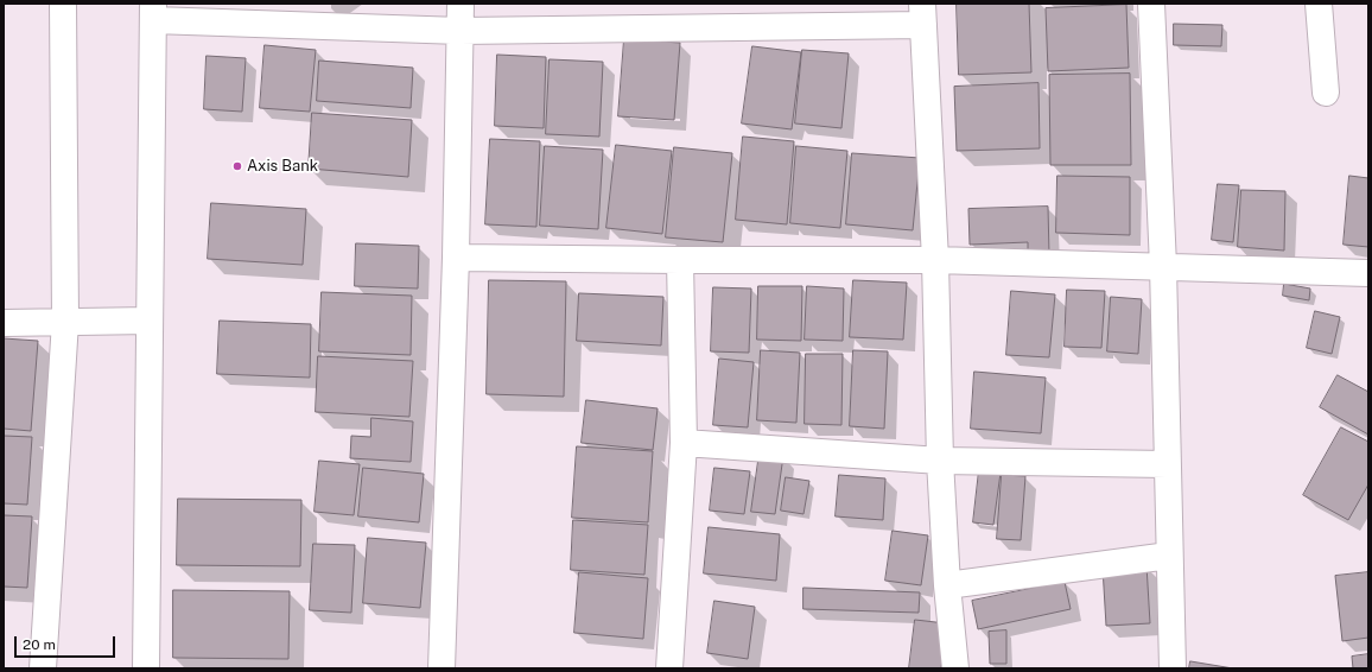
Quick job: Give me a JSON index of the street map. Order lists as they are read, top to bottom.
{
  "places": ["Axis Bank"],
  "scale_bar": "20 m"
}
